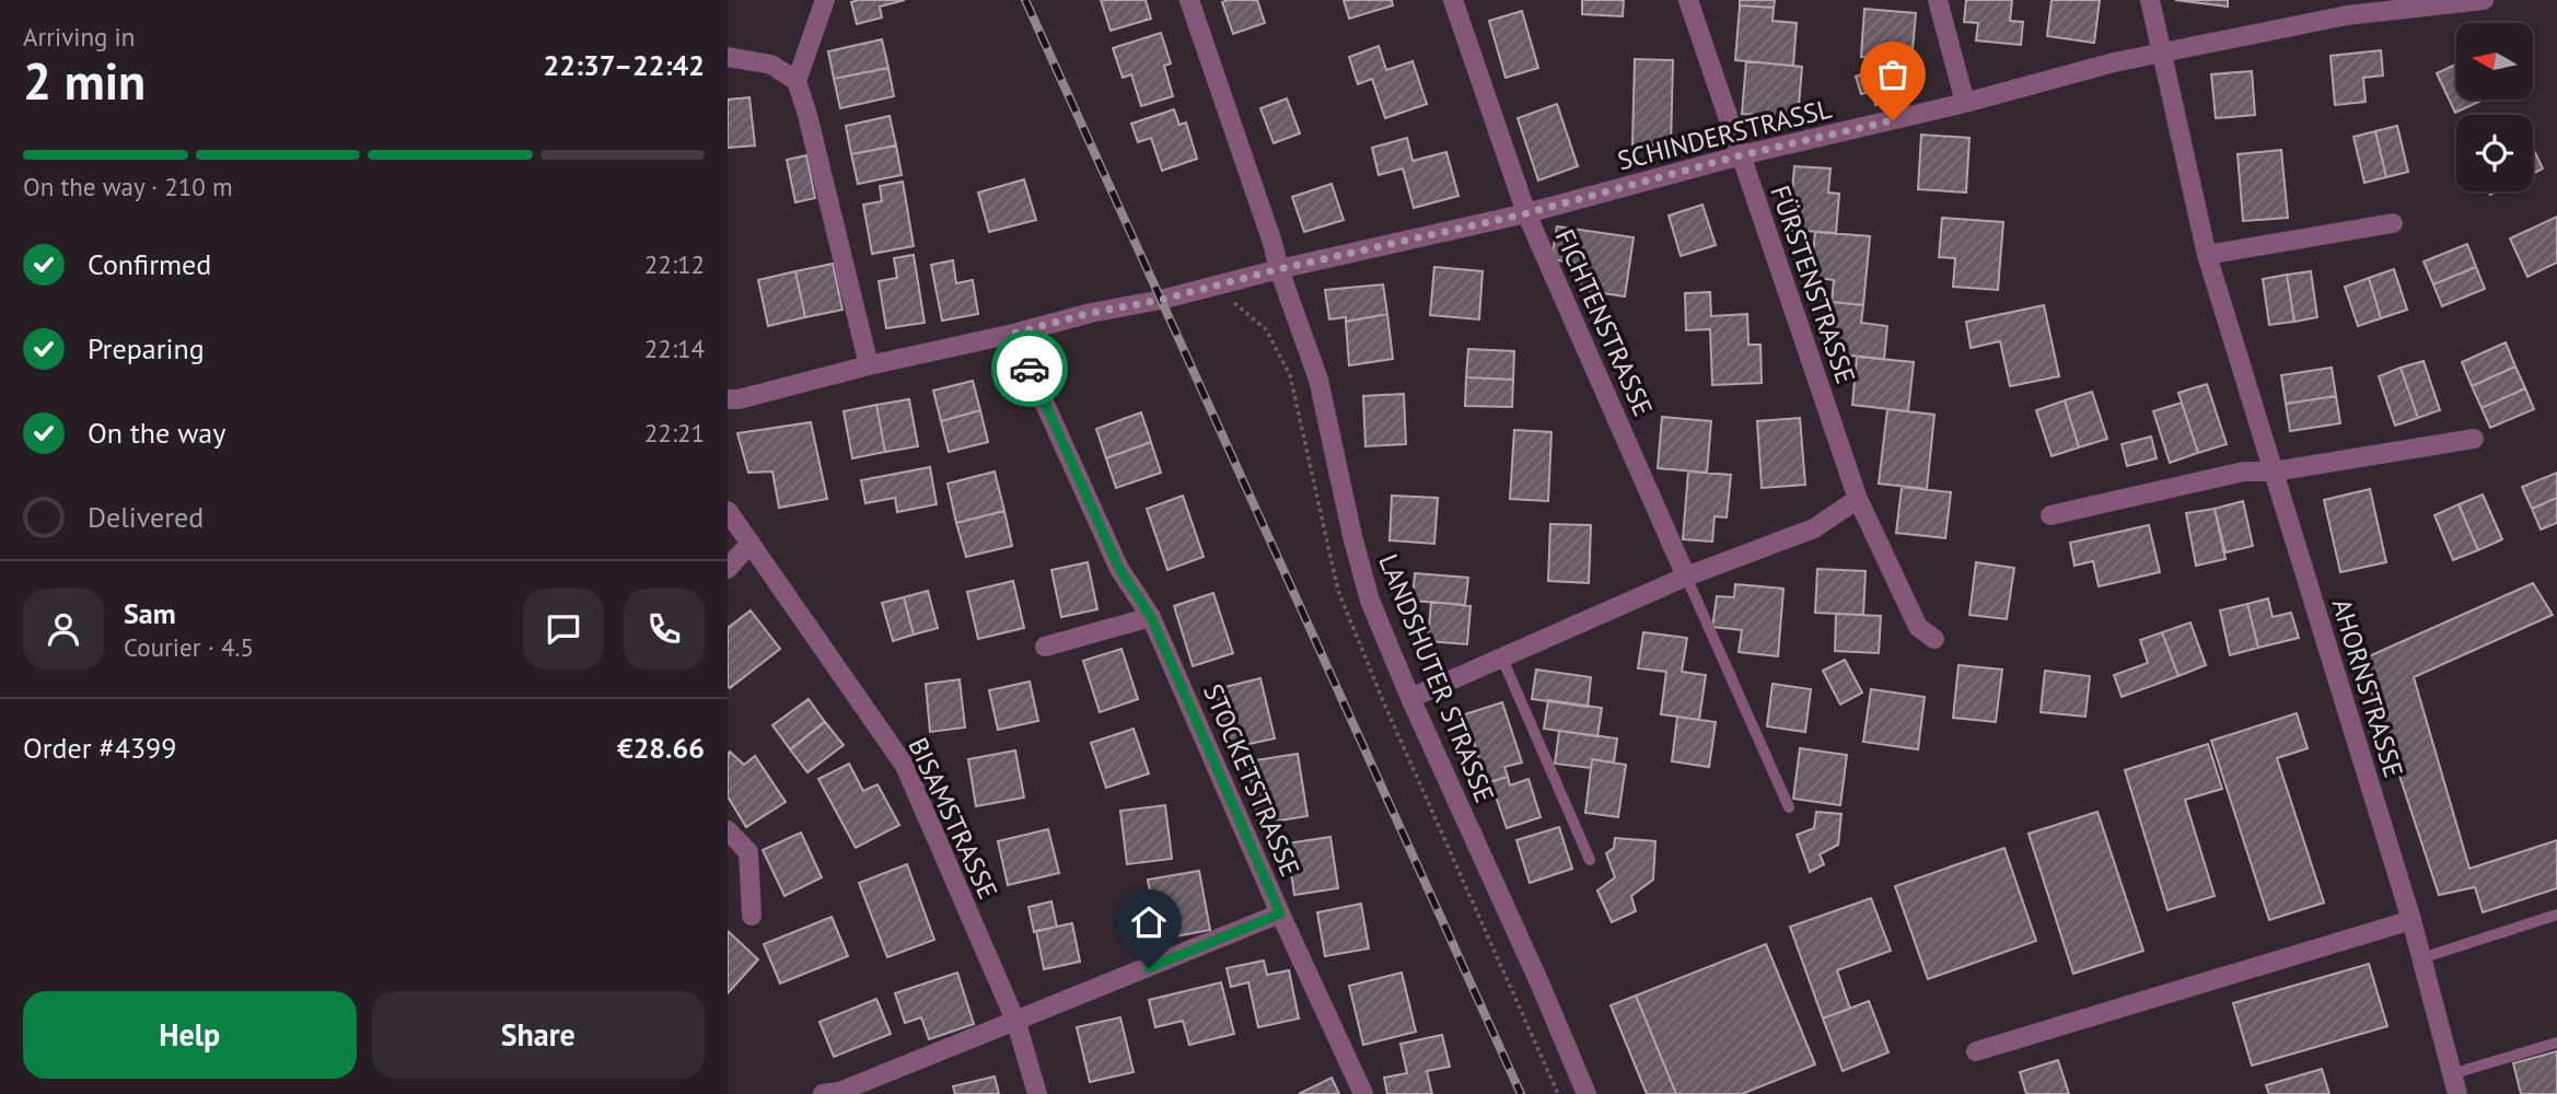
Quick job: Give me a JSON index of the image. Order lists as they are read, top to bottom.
{
  "streets": {
    "street": [
      "SCHINDERSTRASSL",
      "FÜRSTENSTRASSE",
      "FICHTENSTRASSE",
      "LANDSHUTER STRASSE",
      "AHORNSTRASSE",
      "STOCKETSTRASSE",
      "BISAMSTRASSE"
    ]
  },
  "crossings": [
    ["SCHINDERSTRASSL", "FÜRSTENSTRASSE"],
    ["SCHINDERSTRASSL", "FICHTENSTRASSE"],
    ["SCHINDERSTRASSL", "LANDSHUTER STRASSE"],
    ["SCHINDERSTRASSL", "AHORNSTRASSE"],
    ["SCHINDERSTRASSL", "STOCKETSTRASSE"],
    ["STOCKETSTRASSE", "BISAMSTRASSE"]
  ],
  "north": "left",
  "page": {
    "heading": ["2 min", "Arriving in", "22:37–22:42"],
    "panel": [
      "Sam",
      "Courier · 4.5",
      "Order #4399",
      "€28.66"
    ],
    "bar": "On the way · 210 m",
    "list": [
      ["Confirmed", "22:12"],
      ["Preparing", "22:14"],
      ["On the way", "22:21"],
      "Delivered"
    ],
    "buttons": ["Help", "Share"]
  }
}
